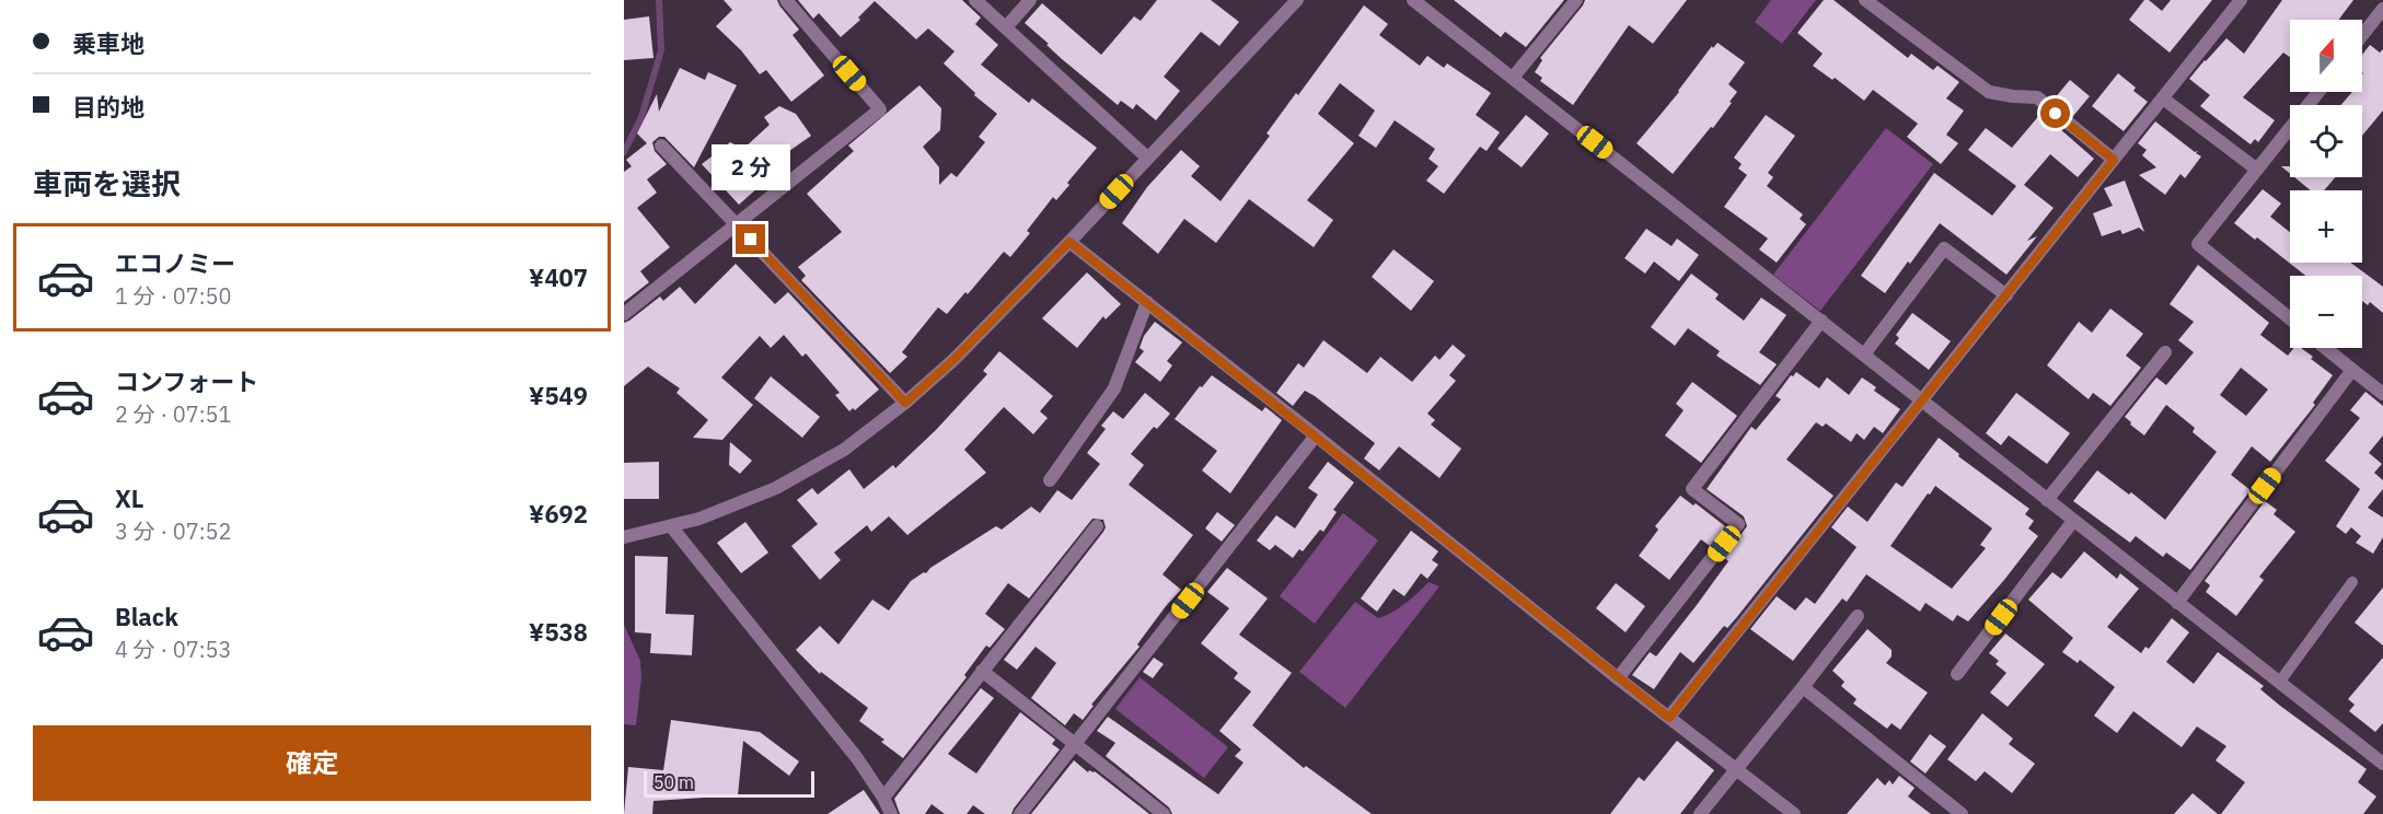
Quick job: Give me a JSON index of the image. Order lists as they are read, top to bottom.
{
  "scale_bar": "50 m",
  "north": "top",
  "page": {
    "banner": ["乗車地", "目的地"],
    "map_buttons": ["+", "−"],
    "heading": "車両を選択",
    "bubble": "2 分",
    "list": [
      {
        "name": "エコノミー",
        "note": "1 分 · 07:50",
        "value": "¥407"
      },
      {
        "name": "コンフォート",
        "note": "2 分 · 07:51",
        "value": "¥549"
      },
      {
        "name": "XL",
        "note": "3 分 · 07:52",
        "value": "¥692"
      },
      {
        "name": "Black",
        "note": "4 分 · 07:53",
        "value": "¥538"
      }
    ],
    "buttons": "確定",
    "scale": "50 m"
  }
}
